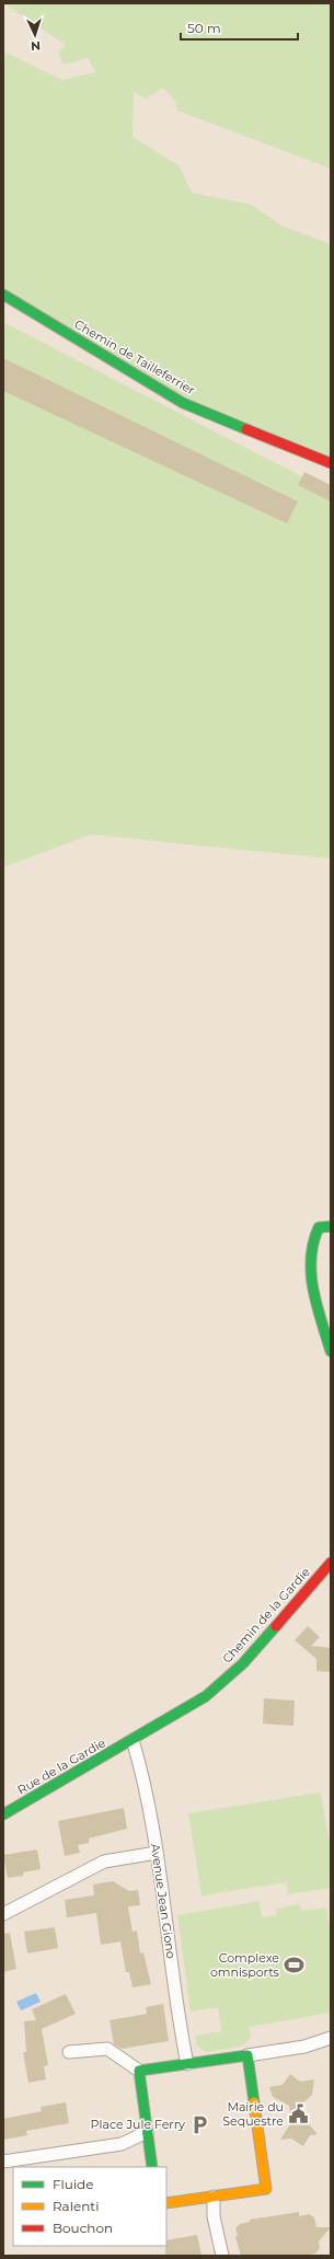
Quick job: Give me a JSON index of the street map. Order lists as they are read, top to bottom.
{
  "streets": {
    "street": [
      "Chemin de Tailleferrier",
      "Chemin de la Gardie",
      "Rue de la Gardie",
      "Avenue Jean Giono"
    ]
  },
  "crossings": [
    ["Chemin de la Gardie", "Rue de la Gardie"],
    ["Chemin de la Gardie", "Avenue Jean Giono"],
    ["Rue de la Gardie", "Avenue Jean Giono"]
  ],
  "places": {
    "sports": ["Complexe omnisports"],
    "public building": ["Mairie du Sequestre"],
    "parking": ["Place Jule Ferry"]
  },
  "legend": ["Fluide", "Ralenti", "Bouchon"],
  "scale_bar": "50 m",
  "north": "bottom"
}
